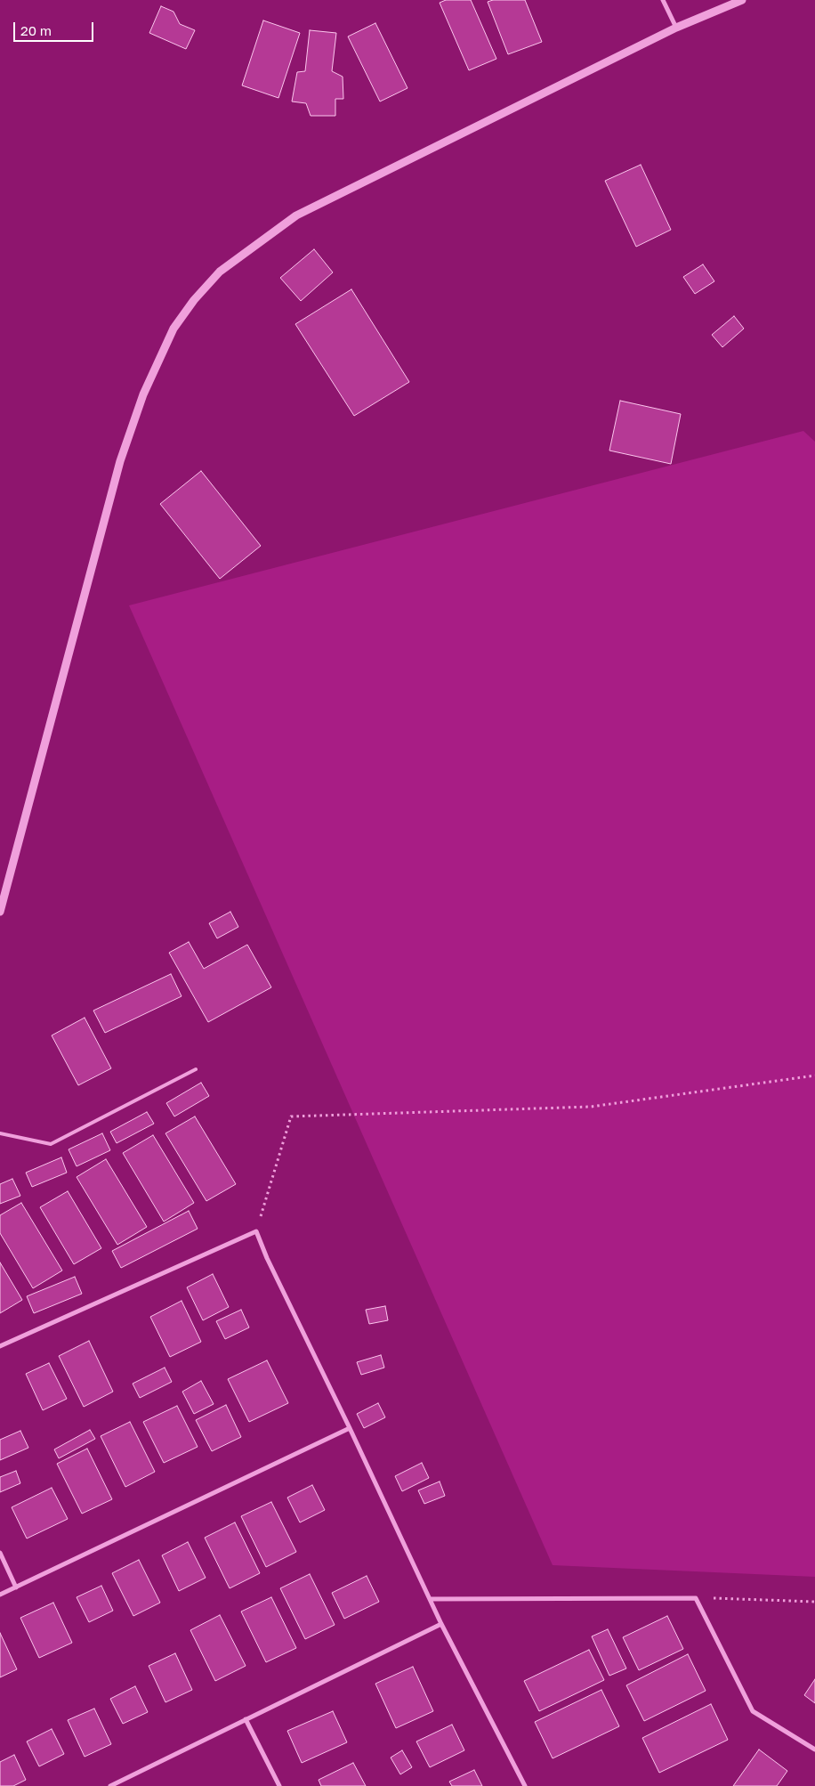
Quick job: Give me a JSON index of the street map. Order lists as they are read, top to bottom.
{
  "scale_bar": "20 m"
}
